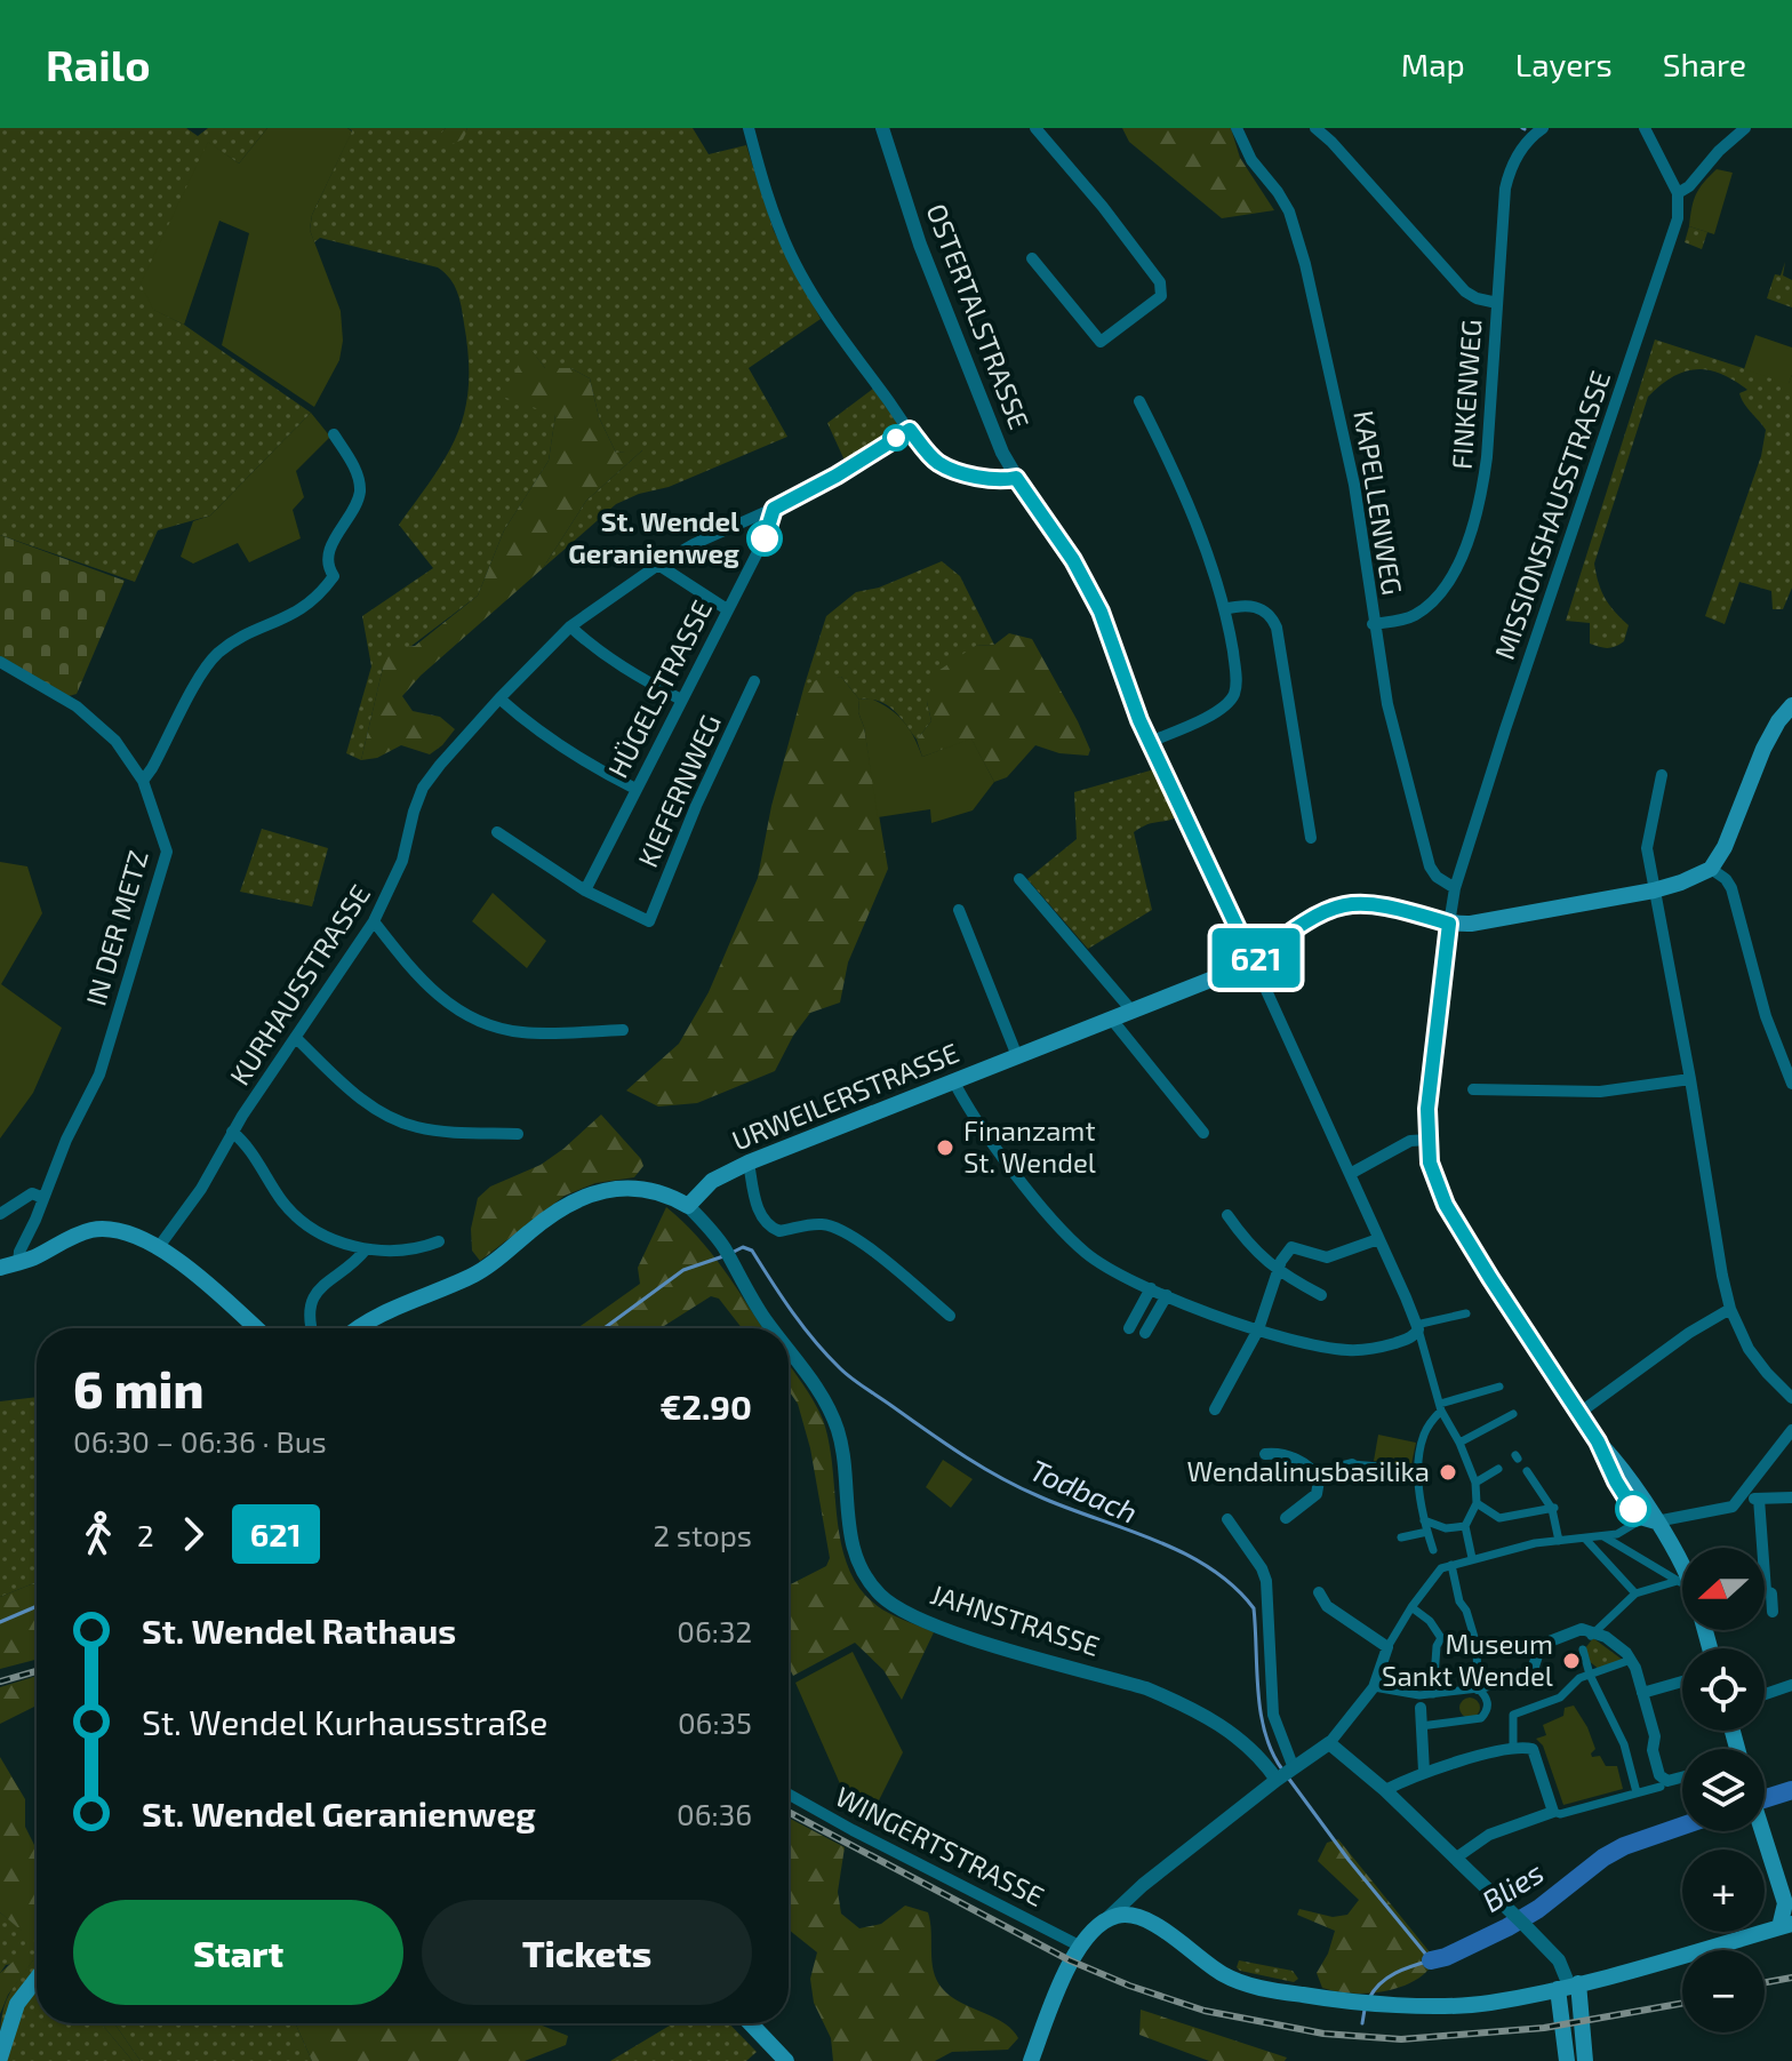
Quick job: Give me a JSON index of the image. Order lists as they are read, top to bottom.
{
  "streets": {
    "main road": ["URWEILERSTRASSE"],
    "street": [
      "OSTERTALSTRASSE",
      "FINKENWEG",
      "KAPELLENWEG",
      "MISSIONSHAUSSTRASSE",
      "HÜGELSTRASSE",
      "KIEFERNWEG",
      "IN DER METZ",
      "KURHAUSSTRASSE",
      "JAHNSTRASSE",
      "WINGERTSTRASSE"
    ]
  },
  "crossings": [
    ["OSTERTALSTRASSE", "URWEILERSTRASSE"],
    ["FINKENWEG", "KAPELLENWEG"],
    ["KAPELLENWEG", "MISSIONSHAUSSTRASSE"],
    ["MISSIONSHAUSSTRASSE", "URWEILERSTRASSE"],
    ["HÜGELSTRASSE", "KIEFERNWEG"],
    ["HÜGELSTRASSE", "KURHAUSSTRASSE"],
    ["URWEILERSTRASSE", "JAHNSTRASSE"]
  ],
  "water": ["Todbach", "Blies"],
  "places": [
    "St. Wendel Geranienweg",
    "Finanzamt St. Wendel",
    "Wendalinusbasilika",
    "Museum Sankt Wendel"
  ],
  "lines": ["bus line 621"],
  "north": "left",
  "page": {
    "header": "Railo",
    "nav": ["Map", "Layers", "Share"],
    "on_map": "621",
    "heading": ["6 min", "06:30 – 06:36 · Bus", "€2.90"],
    "legs": ["2", "621", "2 stops"],
    "map_buttons": ["+", "−"],
    "list": [
      {
        "name": "St. Wendel Rathaus",
        "value": "06:32"
      },
      {
        "name": "St. Wendel Kurhausstraße",
        "value": "06:35"
      },
      {
        "name": "St. Wendel Geranienweg",
        "value": "06:36"
      }
    ],
    "buttons": ["Start", "Tickets"]
  }
}
